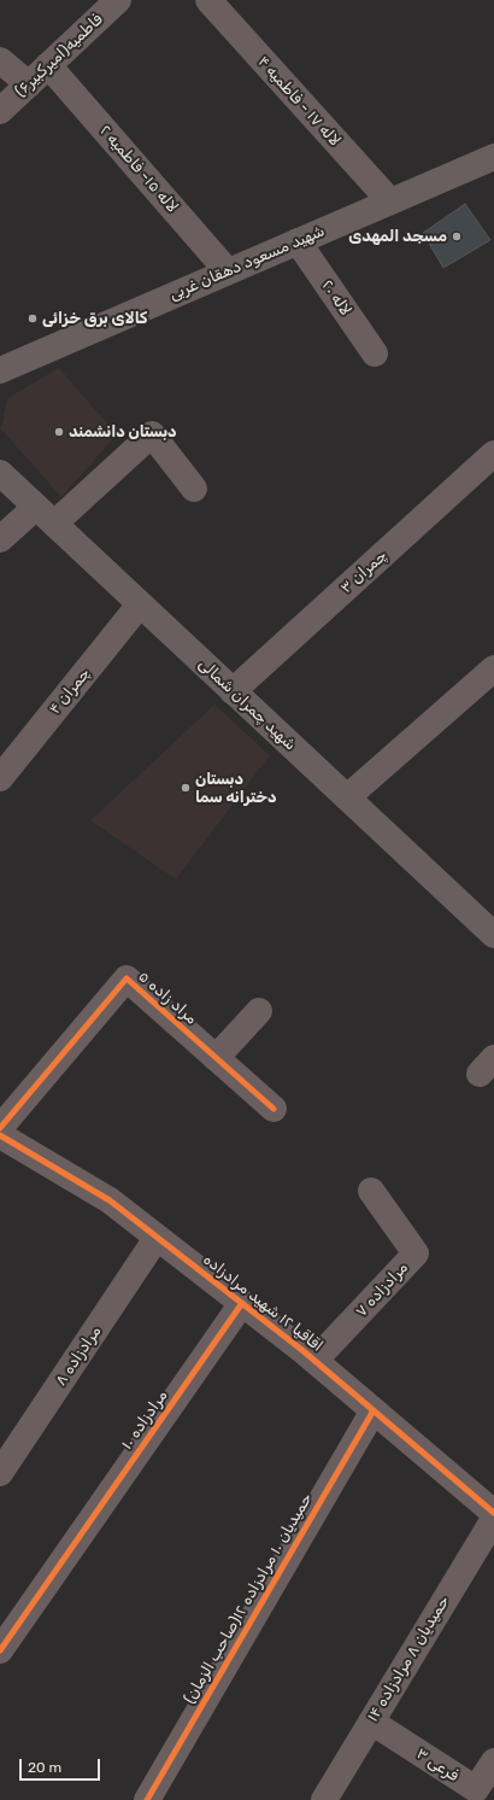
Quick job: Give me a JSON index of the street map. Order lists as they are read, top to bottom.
{
  "streets": {
    "main road": ["شهید مسعود دهقان غربی", "شهید چمران شمالی"],
    "street": [
      "فاطمیه(امیرکبیر۶)",
      "لاله ۱۷ - فاطمیه ۴",
      "لاله ۱۵- فاطمیه ۲",
      "لاله ۲۰",
      "چمران ۳",
      "چمران ۴",
      "مراد زاده ۵",
      "مرادزاده ۷",
      "اقاقیا ۱۲ شهید مرادزاده",
      "مرادزاده ۸",
      "مرادزاده ۱۰",
      "حمیدیان ۱۰ مرادزاده ۱۲(صاحب الزمان)",
      "حمیدیان ۸ مرادزاده ۱۴",
      "فرعی ۳"
    ]
  },
  "crossings": [
    ["فاطمیه(امیرکبیر۶)", "لاله ۱۵- فاطمیه ۲"],
    ["لاله ۱۷ - فاطمیه ۴", "شهید مسعود دهقان غربی"],
    ["لاله ۱۵- فاطمیه ۲", "شهید مسعود دهقان غربی"],
    ["شهید مسعود دهقان غربی", "لاله ۲۰"],
    ["چمران ۳", "شهید چمران شمالی"],
    ["چمران ۴", "شهید چمران شمالی"],
    ["مراد زاده ۵", "اقاقیا ۱۲ شهید مرادزاده"],
    ["مرادزاده ۷", "اقاقیا ۱۲ شهید مرادزاده"],
    ["اقاقیا ۱۲ شهید مرادزاده", "مرادزاده ۸"],
    ["اقاقیا ۱۲ شهید مرادزاده", "مرادزاده ۱۰"],
    ["اقاقیا ۱۲ شهید مرادزاده", "حمیدیان ۱۰ مرادزاده ۱۲(صاحب الزمان)"],
    ["حمیدیان ۸ مرادزاده ۱۴", "فرعی ۳"]
  ],
  "places": [
    "مسجد المهدی",
    "کالای برق خزائی",
    "دبستان دانشمند",
    "دبستان دخترانه سما"
  ],
  "scale_bar": "20 m"
}
